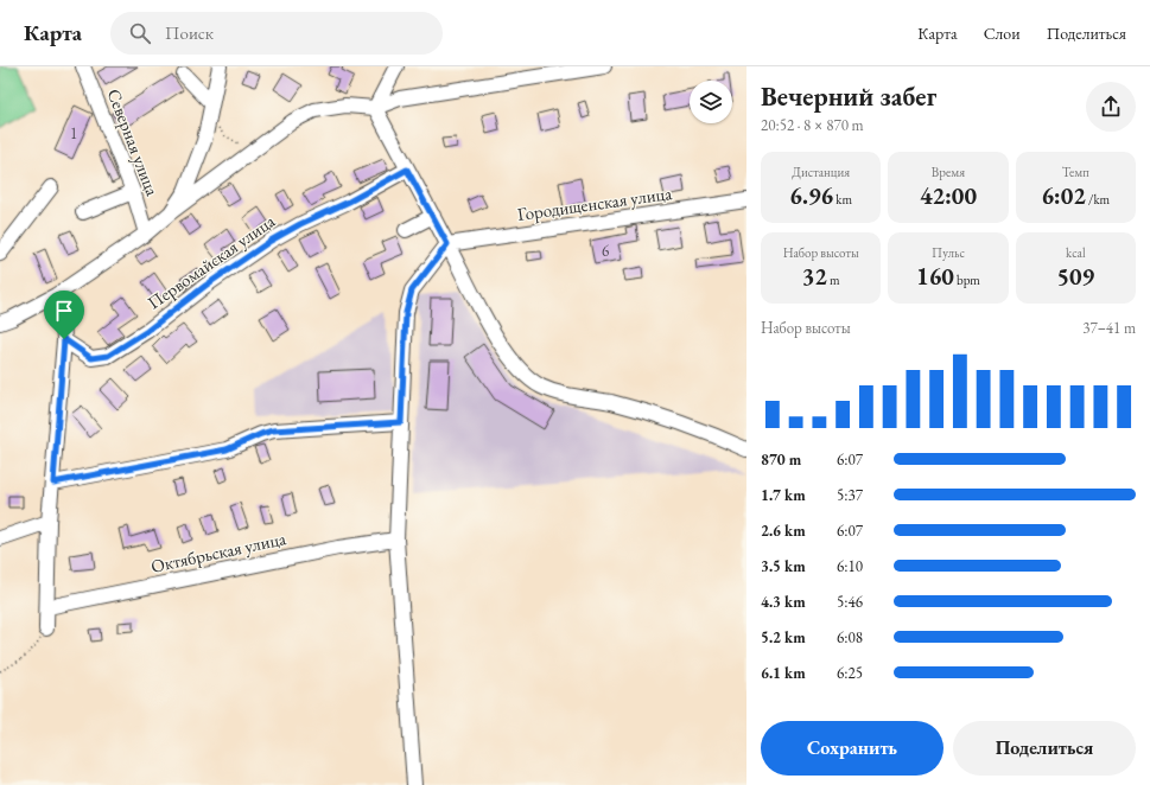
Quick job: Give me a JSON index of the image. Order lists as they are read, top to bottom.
{
  "streets": {
    "street": [
      "Северная улица",
      "Городищенская улица",
      "Первомайская улица",
      "Октябрьская улица"
    ]
  },
  "house_numbers": ["1", "6"],
  "page": {
    "header": "Карта",
    "search": "Поиск",
    "nav": ["Карта", "Слои", "Поделиться"],
    "heading": ["Вечерний забег", "20:52 · 8 × 870 m"],
    "stats": [
      ["Дистанция", "6.96 km"],
      ["Время", "42:00"],
      ["Темп", "6:02 /km"],
      ["Набор высоты", "32 m"],
      ["Пульс", "160 bpm"],
      ["kcal", "509"]
    ],
    "chart": ["Набор высоты", "37–41 m"],
    "list": [
      {
        "name": "870 m",
        "note": "6:07"
      },
      {
        "name": "1.7 km",
        "note": "5:37"
      },
      {
        "name": "2.6 km",
        "note": "6:07"
      },
      {
        "name": "3.5 km",
        "note": "6:10"
      },
      {
        "name": "4.3 km",
        "note": "5:46"
      },
      {
        "name": "5.2 km",
        "note": "6:08"
      },
      {
        "name": "6.1 km",
        "note": "6:25"
      }
    ],
    "buttons": ["Сохранить", "Поделиться"]
  }
}
